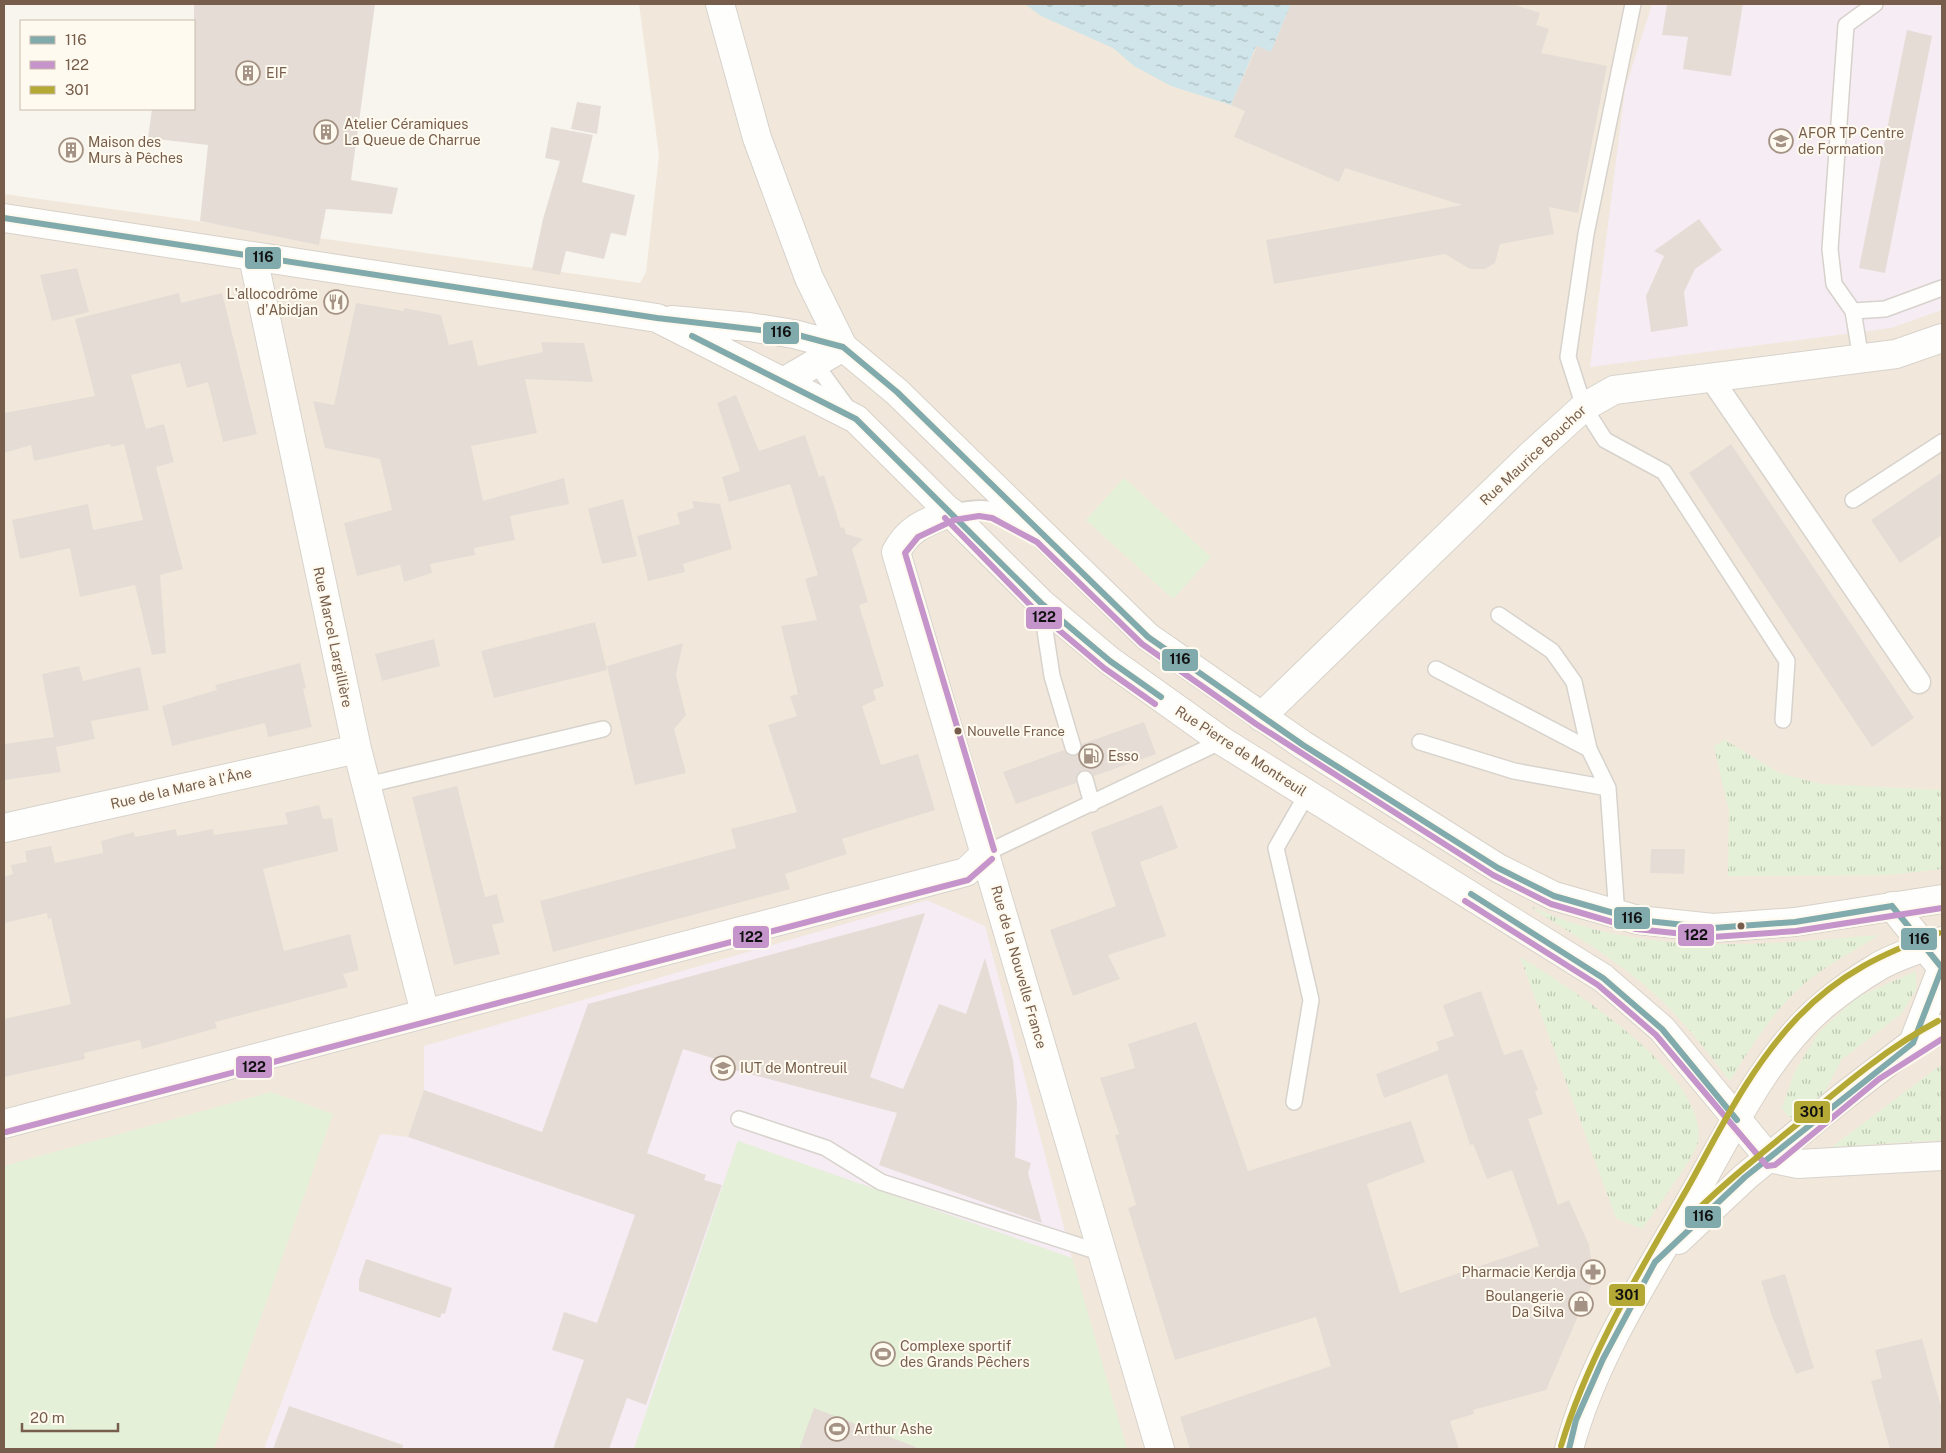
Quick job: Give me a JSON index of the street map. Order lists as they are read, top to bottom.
{
  "streets": {
    "main road": [
      "Rue Maurice Bouchor",
      "Rue Marcel Largillière",
      "Rue Pierre de Montreuil",
      "Rue de la Mare à l'Âne",
      "Rue de la Nouvelle France"
    ]
  },
  "crossings": [
    ["Rue Marcel Largillière", "Rue Pierre de Montreuil"],
    ["Rue Marcel Largillière", "Rue de la Mare à l'Âne"],
    ["Rue Pierre de Montreuil", "Rue de la Nouvelle France"]
  ],
  "places": {
    "building": ["EIF", "Atelier Céramiques La Queue de Charrue", "Maison des Murs à Pêches"],
    "school or university": ["AFOR TP Centre de Formation", "IUT de Montreuil"],
    "restaurant": ["L'allocodrôme d'Abidjan"],
    "other": ["Nouvelle France"],
    "fuel station": ["Esso"],
    "pharmacy": ["Pharmacie Kerdja"],
    "shop": ["Boulangerie Da Silva"],
    "sports": ["Complexe sportif des Grands Pêchers", "Arthur Ashe"]
  },
  "lines": ["transit line 116", "transit line 122", "transit line 301"],
  "legend": ["116", "122", "301"],
  "scale_bar": "20 m"
}
